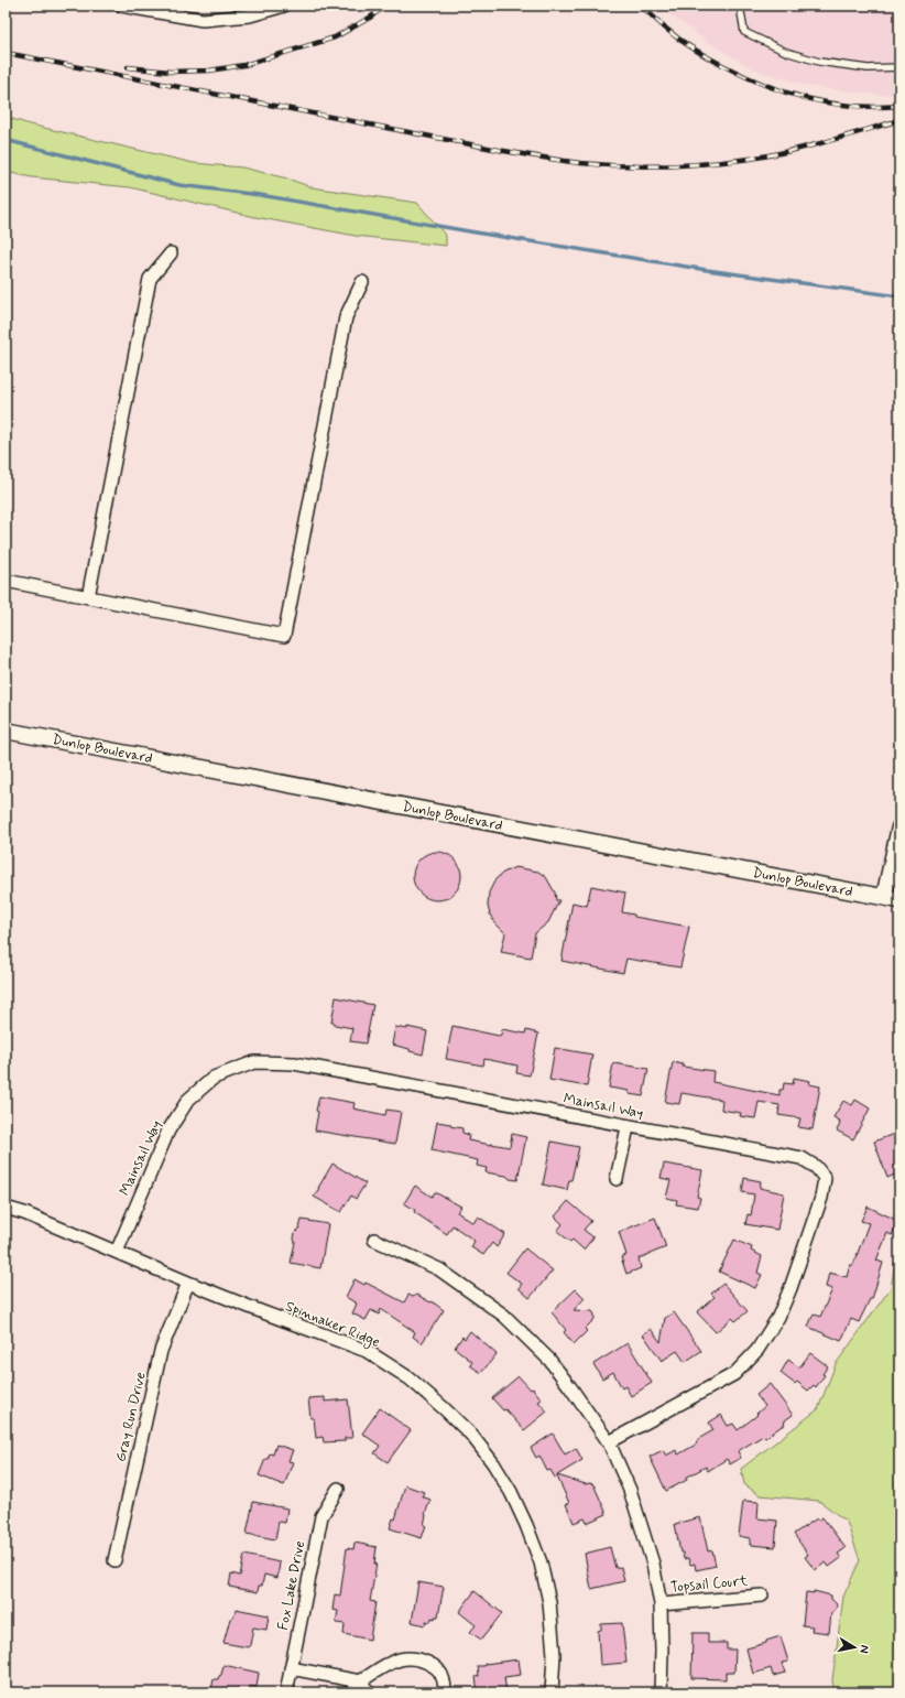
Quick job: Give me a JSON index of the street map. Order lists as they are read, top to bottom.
{
  "streets": {
    "street": [
      "Dunlop Boulevard",
      "Mainsail Way",
      "Spinnaker Ridge",
      "Gray Run Drive",
      "Topsail Court",
      "Fox Lake Drive"
    ]
  },
  "crossings": [
    ["Mainsail Way", "Spinnaker Ridge"],
    ["Spinnaker Ridge", "Gray Run Drive"]
  ],
  "north": "right"
}
